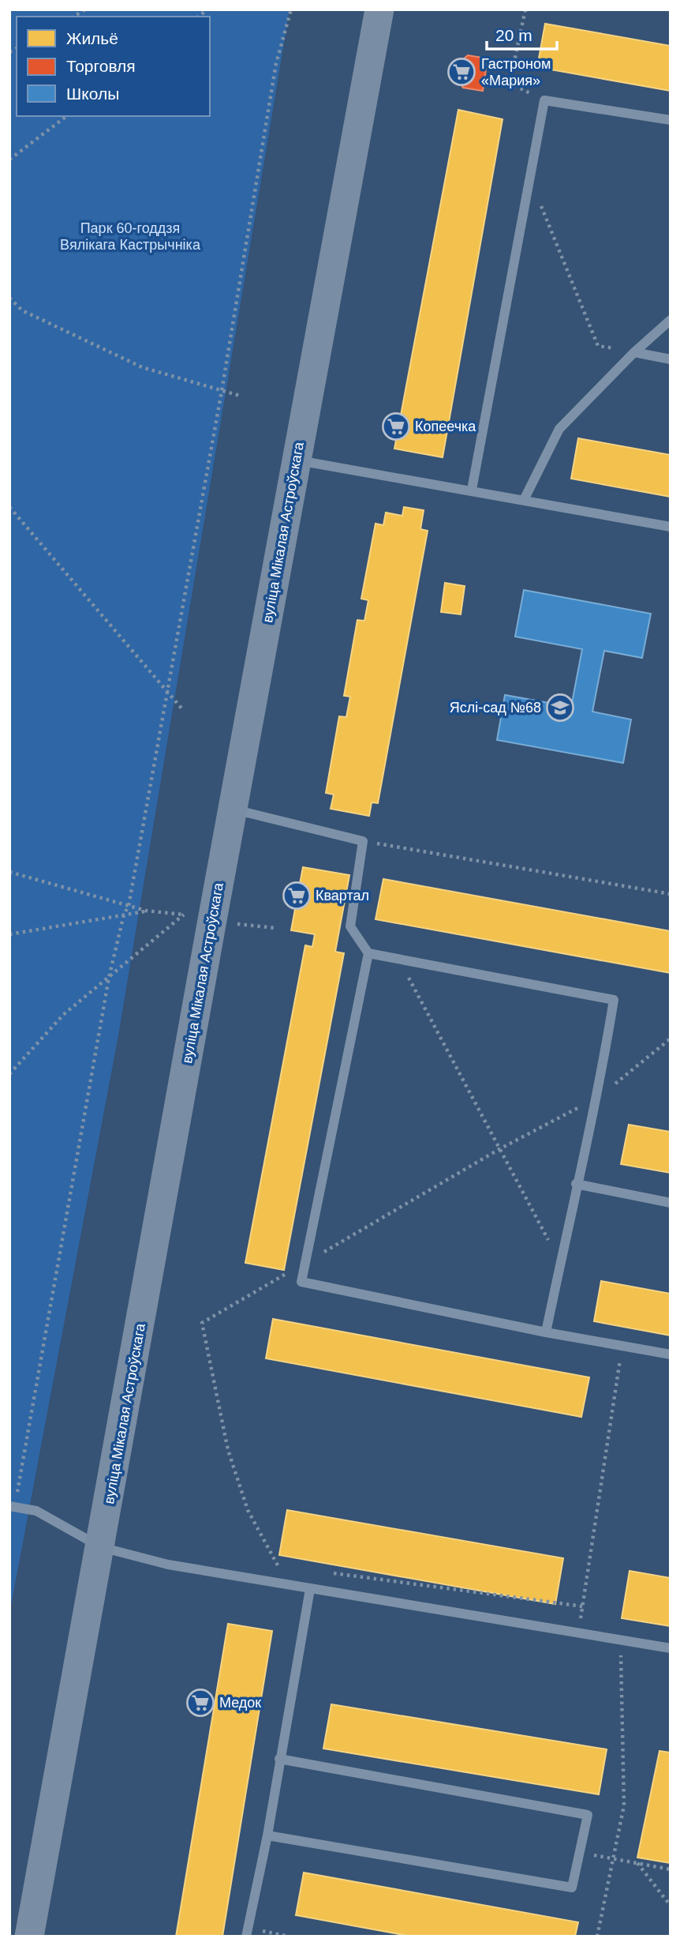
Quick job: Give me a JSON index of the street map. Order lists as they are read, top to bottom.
{
  "streets": {
    "main road": ["вуліца Мікалая Астроўскага"]
  },
  "parks": ["Парк 60-годдзя Вялікага Кастрычніка"],
  "places": {
    "supermarket": [
      "Гастроном «Мария»",
      "Копеечка",
      "Квартал",
      "Медок"
    ],
    "school or university": ["Яслі-сад №68"]
  },
  "legend": ["Жильё", "Торговля", "Школы"],
  "scale_bar": "20 m"
}
